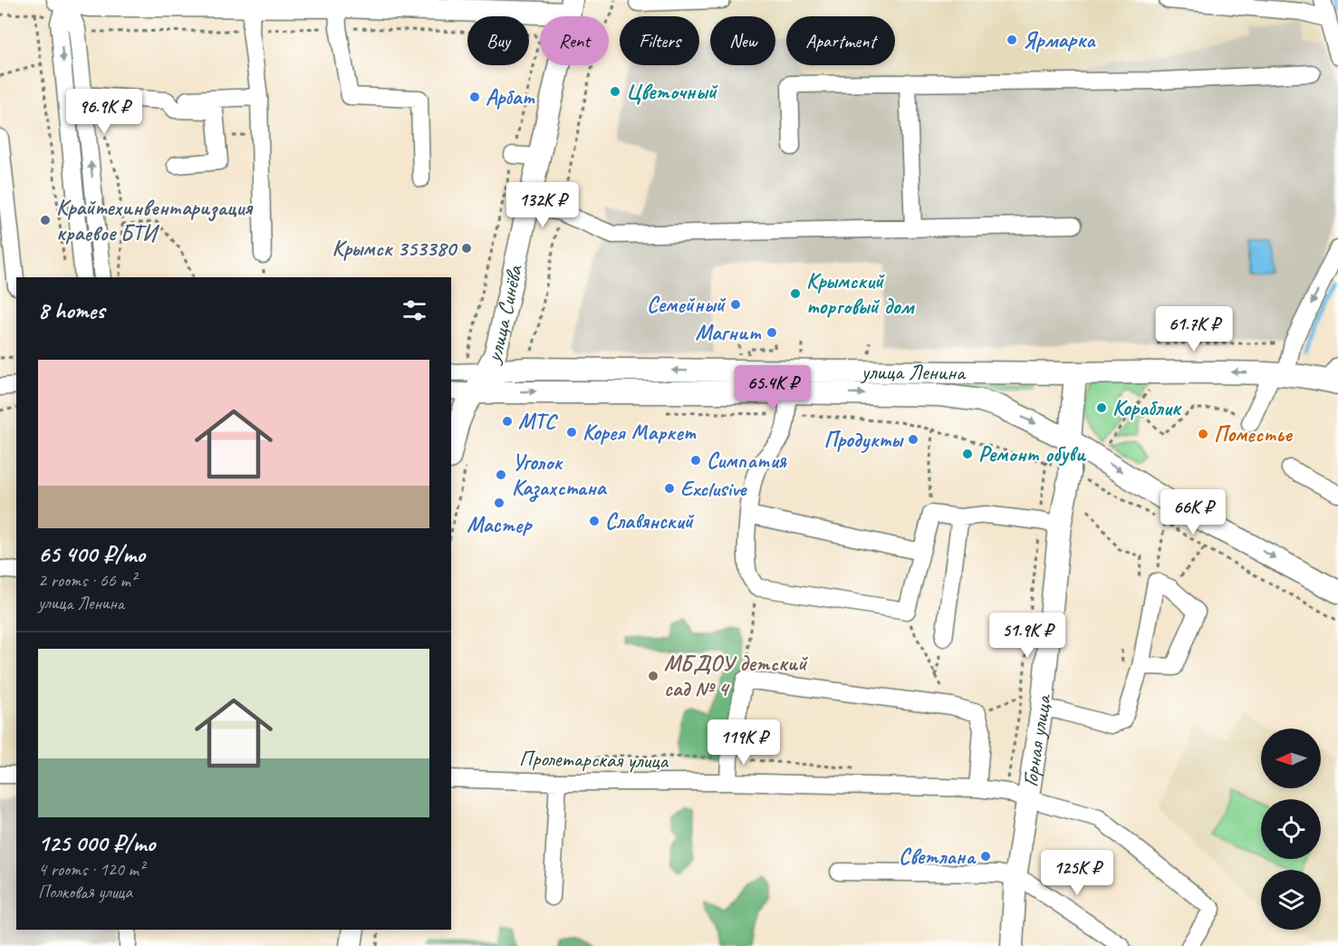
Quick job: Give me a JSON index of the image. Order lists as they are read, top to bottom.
{
  "streets": {
    "main road": ["улица Синёва", "улица Ленина", "Горная улица"],
    "street": ["Пролетарская улица"]
  },
  "crossings": [
    ["улица Синёва", "улица Ленина"],
    ["улица Ленина", "Горная улица"],
    ["Горная улица", "Пролетарская улица"]
  ],
  "places": [
    "Ярмарка",
    "Цветочный",
    "Арбат",
    "Крайтехинвентаризация краевое БТИ",
    "Крымск 353380",
    "Крымский торговый дом",
    "Семейный",
    "Магнит",
    "Кораблик",
    "МТС",
    "Корея Маркет",
    "Поместье",
    "Продукты",
    "Ремонт обуви",
    "Симпатия",
    "Уголок Казахстана",
    "Exclusive",
    "Мастер",
    "Славянский",
    "МБДОУ детский сад № 4",
    "Светлана"
  ],
  "north": "left",
  "page": {
    "chip": [
      "Buy",
      "Rent",
      "Filters",
      "New",
      "Apartment"
    ],
    "price": [
      "96.9K ₽",
      "132K ₽",
      "61.7K ₽",
      "65.4K ₽",
      "66K ₽",
      "51.9K ₽",
      "119K ₽",
      "125K ₽"
    ],
    "heading": "8 homes",
    "list": [
      {
        "name": "65 400 ₽/mo",
        "note": "2 rooms · 66 m² · улица Ленина"
      },
      {
        "name": "125 000 ₽/mo",
        "note": "4 rooms · 120 m² · Полковая улица"
      }
    ]
  }
}
